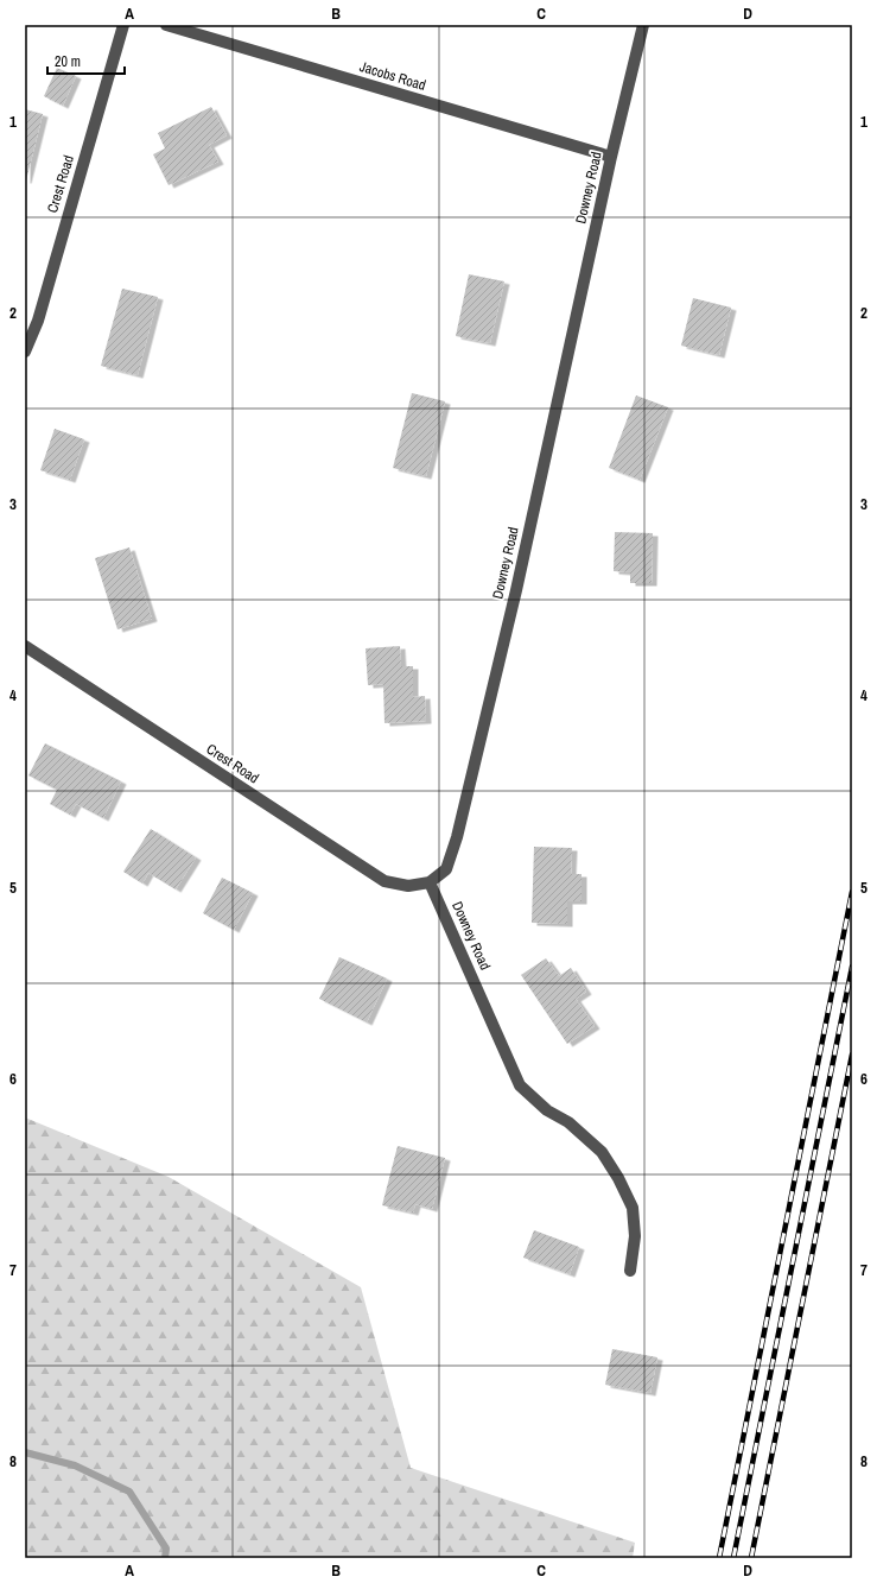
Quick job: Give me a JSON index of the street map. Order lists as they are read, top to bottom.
{
  "streets": {
    "street": ["Jacobs Road", "Crest Road", "Downey Road"]
  },
  "crossings": [
    ["Jacobs Road", "Downey Road"],
    ["Crest Road", "Downey Road"]
  ],
  "scale_bar": "20 m",
  "grid": {
    "columns": [
      "A",
      "B",
      "C",
      "D"
    ],
    "rows": [
      "1",
      "2",
      "3",
      "4",
      "5",
      "6",
      "7",
      "8"
    ]
  }
}
